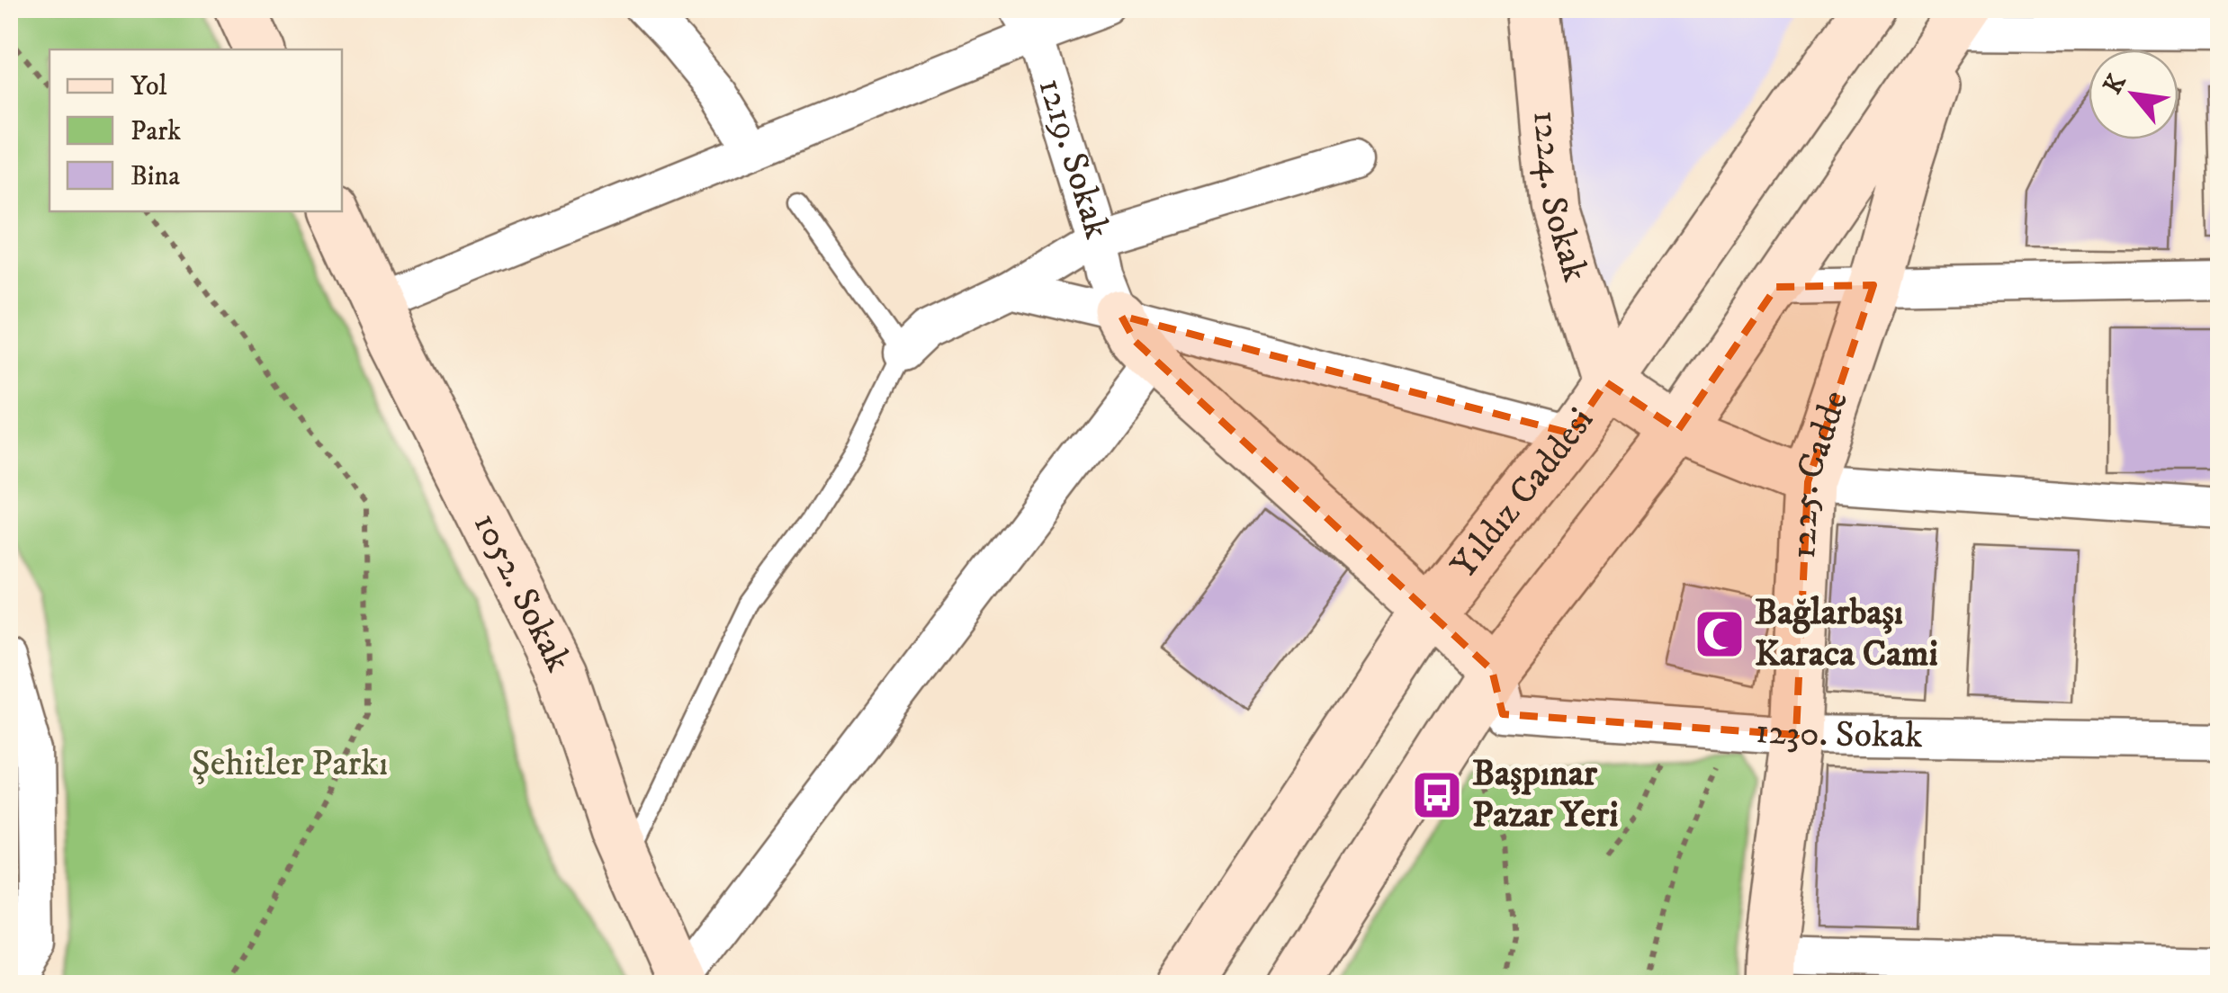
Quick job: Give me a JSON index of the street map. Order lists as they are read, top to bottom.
{
  "streets": {
    "street": [
      "1219. Sokak",
      "1224. Sokak",
      "1225. Cadde",
      "Yıldız Caddesi",
      "1052. Sokak",
      "1230. Sokak"
    ]
  },
  "crossings": [
    ["1224. Sokak", "Yıldız Caddesi"],
    ["1225. Cadde", "1230. Sokak"]
  ],
  "parks": ["Şehitler Parkı"],
  "places": {
    "mosque": ["Bağlarbaşı Karaca Cami"],
    "bus stop": ["Başpınar Pazar Yeri"]
  },
  "legend": ["Yol", "Park", "Bina"],
  "north": "top left"
}
